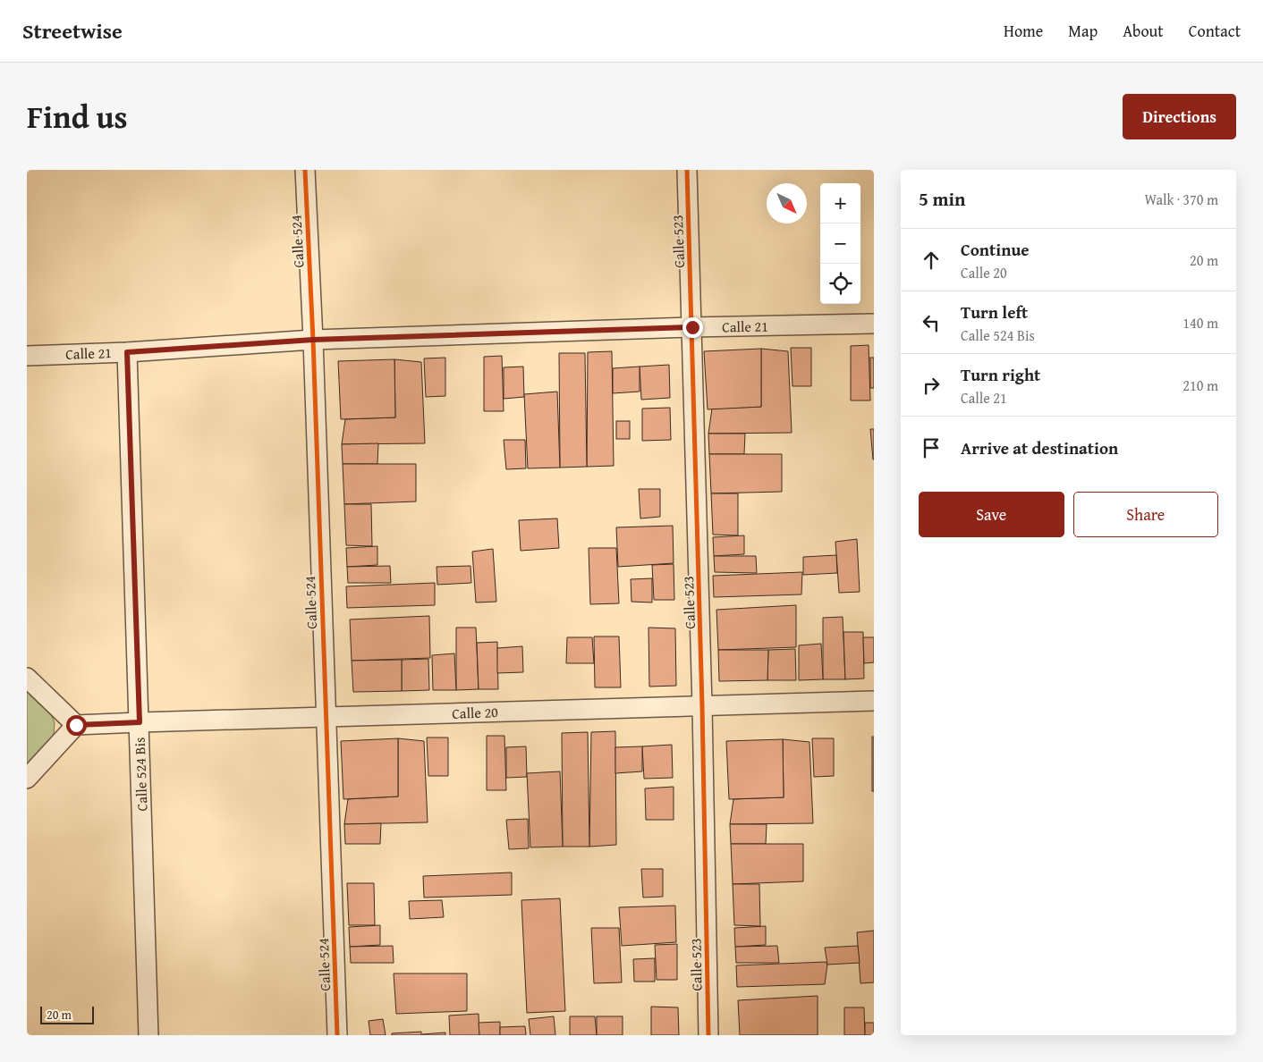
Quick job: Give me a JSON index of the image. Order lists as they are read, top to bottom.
{
  "streets": {
    "street": [
      "Calle 524",
      "Calle 523",
      "Calle 21",
      "Calle 20",
      "Calle 524 Bis"
    ]
  },
  "crossings": [
    ["Calle 524", "Calle 21"],
    ["Calle 524", "Calle 20"],
    ["Calle 523", "Calle 21"],
    ["Calle 523", "Calle 20"],
    ["Calle 21", "Calle 524 Bis"],
    ["Calle 20", "Calle 524 Bis"]
  ],
  "scale_bar": "20 m",
  "north": "bottom right",
  "page": {
    "header": "Streetwise",
    "nav": [
      "Home",
      "Map",
      "About",
      "Contact"
    ],
    "title": "Find us",
    "buttons": [
      "Directions",
      ["Save", "Share"]
    ],
    "heading": ["5 min", "Walk · 370 m"],
    "map_buttons": ["+", "−"],
    "list": [
      ["Continue", "Calle 20", "20 m"],
      ["Turn left", "Calle 524 Bis", "140 m"],
      ["Turn right", "Calle 21", "210 m"],
      "Arrive at destination"
    ],
    "scale": "20 m"
  }
}
